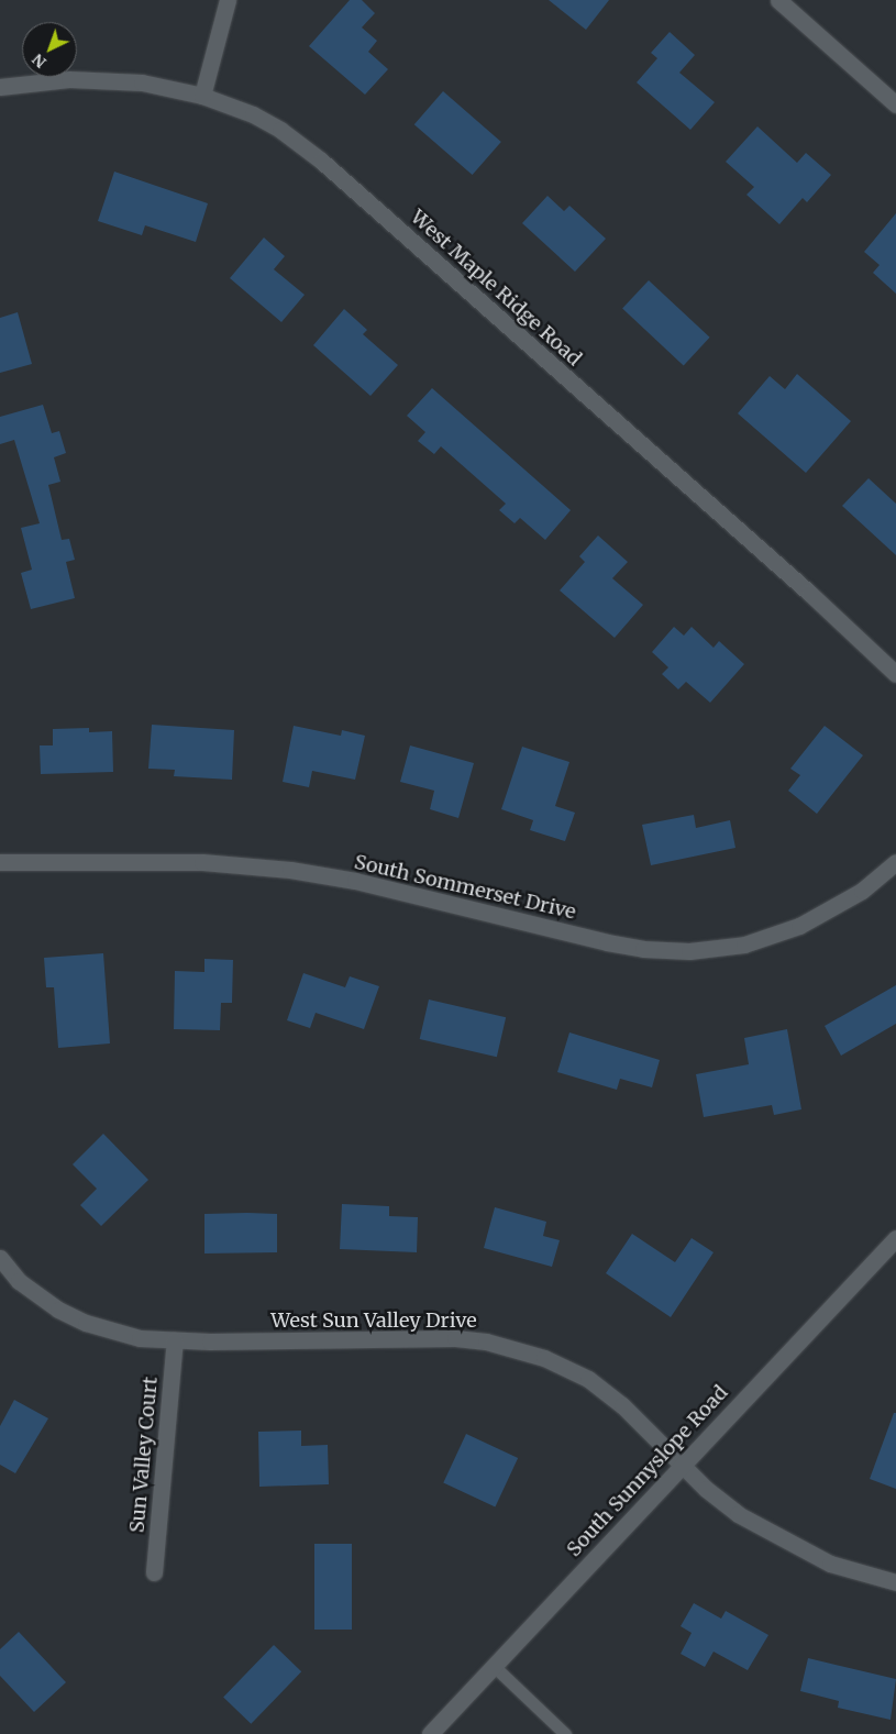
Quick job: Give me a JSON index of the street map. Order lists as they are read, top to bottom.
{
  "streets": {
    "street": [
      "West Maple Ridge Road",
      "South Sommerset Drive",
      "West Sun Valley Drive",
      "Sun Valley Court",
      "South Sunnyslope Road"
    ]
  },
  "crossings": [
    ["West Sun Valley Drive", "Sun Valley Court"],
    ["West Sun Valley Drive", "South Sunnyslope Road"]
  ],
  "north": "bottom left"
}
